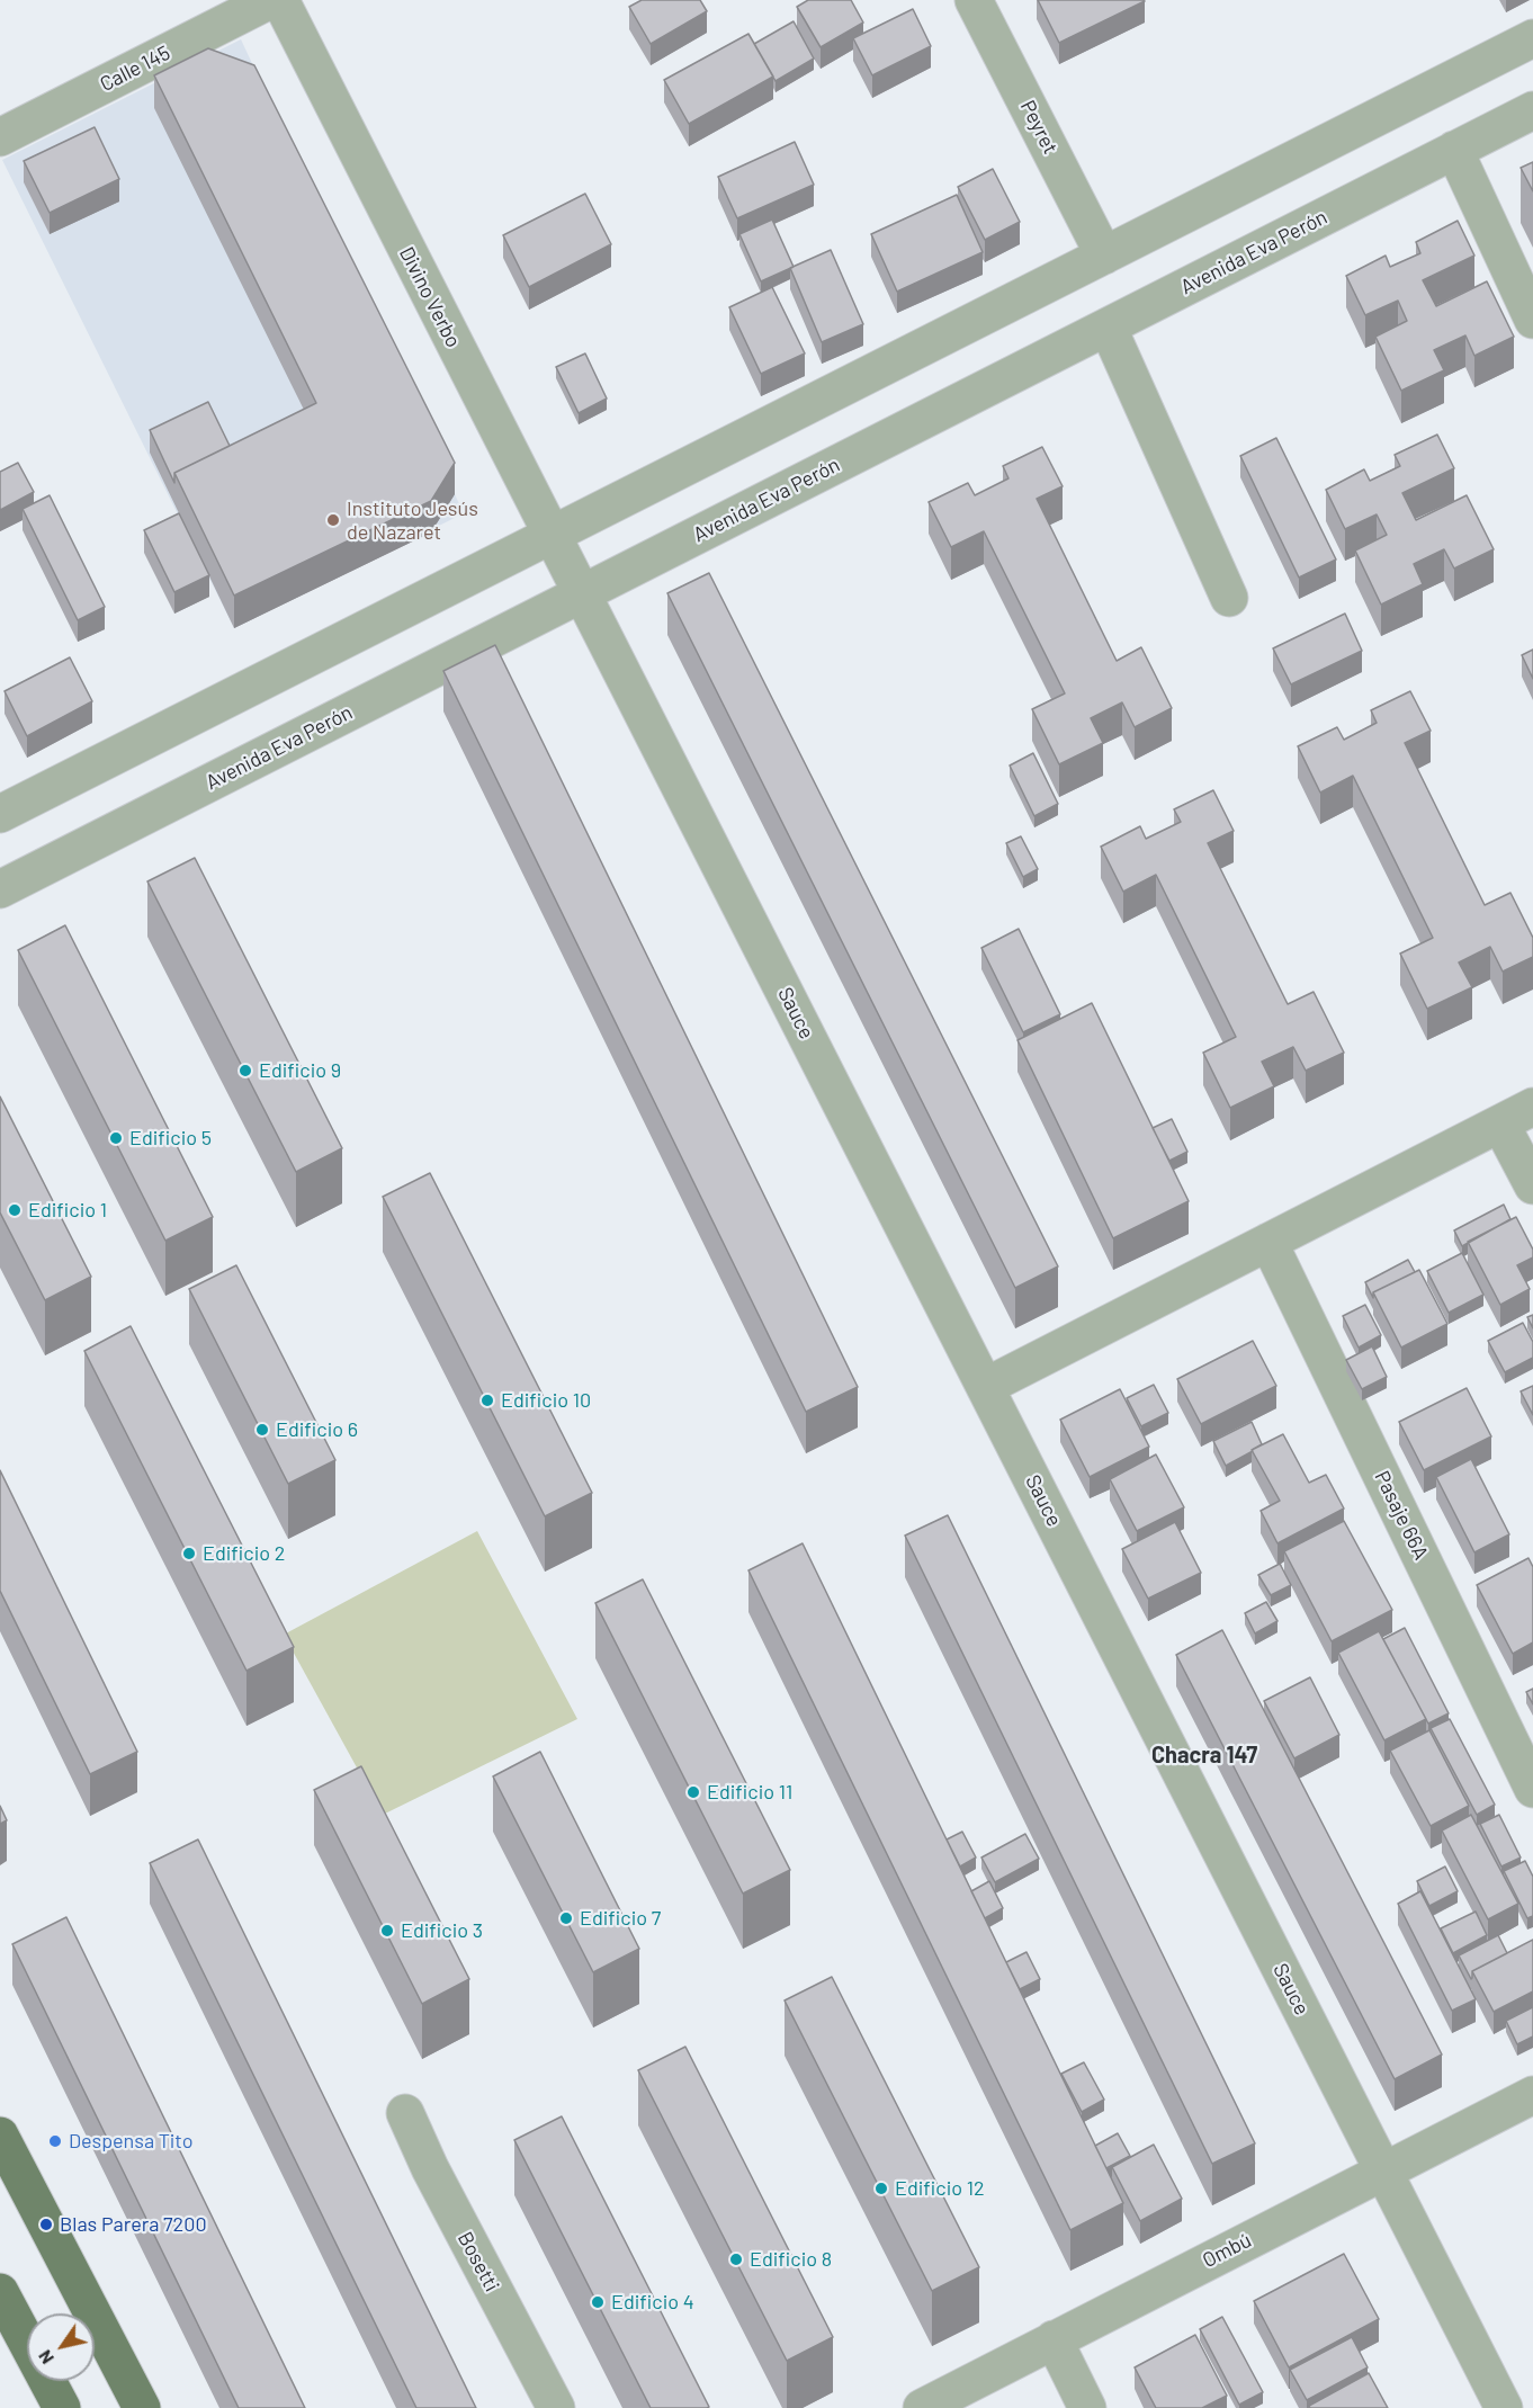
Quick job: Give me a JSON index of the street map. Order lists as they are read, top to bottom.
{
  "streets": {
    "street": [
      "Calle 145",
      "Peyret",
      "Avenida Eva Perón",
      "Divino Verbo",
      "Sauce",
      "Pasaje 66A",
      "Ombú",
      "Bosetti"
    ]
  },
  "crossings": [
    ["Avenida Eva Perón", "Divino Verbo"],
    ["Avenida Eva Perón", "Sauce"],
    ["Divino Verbo", "Sauce"],
    ["Sauce", "Ombú"]
  ],
  "districts": ["Chacra 147"],
  "places": [
    "Instituto Jesús de Nazaret",
    "Edificio 9",
    "Edificio 5",
    "Edificio 1",
    "Edificio 10",
    "Edificio 6",
    "Edificio 2",
    "Edificio 11",
    "Edificio 7",
    "Edificio 3",
    "Despensa Tito",
    "Edificio 12",
    "Blas Parera 7200",
    "Edificio 8",
    "Edificio 4"
  ],
  "north": "bottom left"
}
